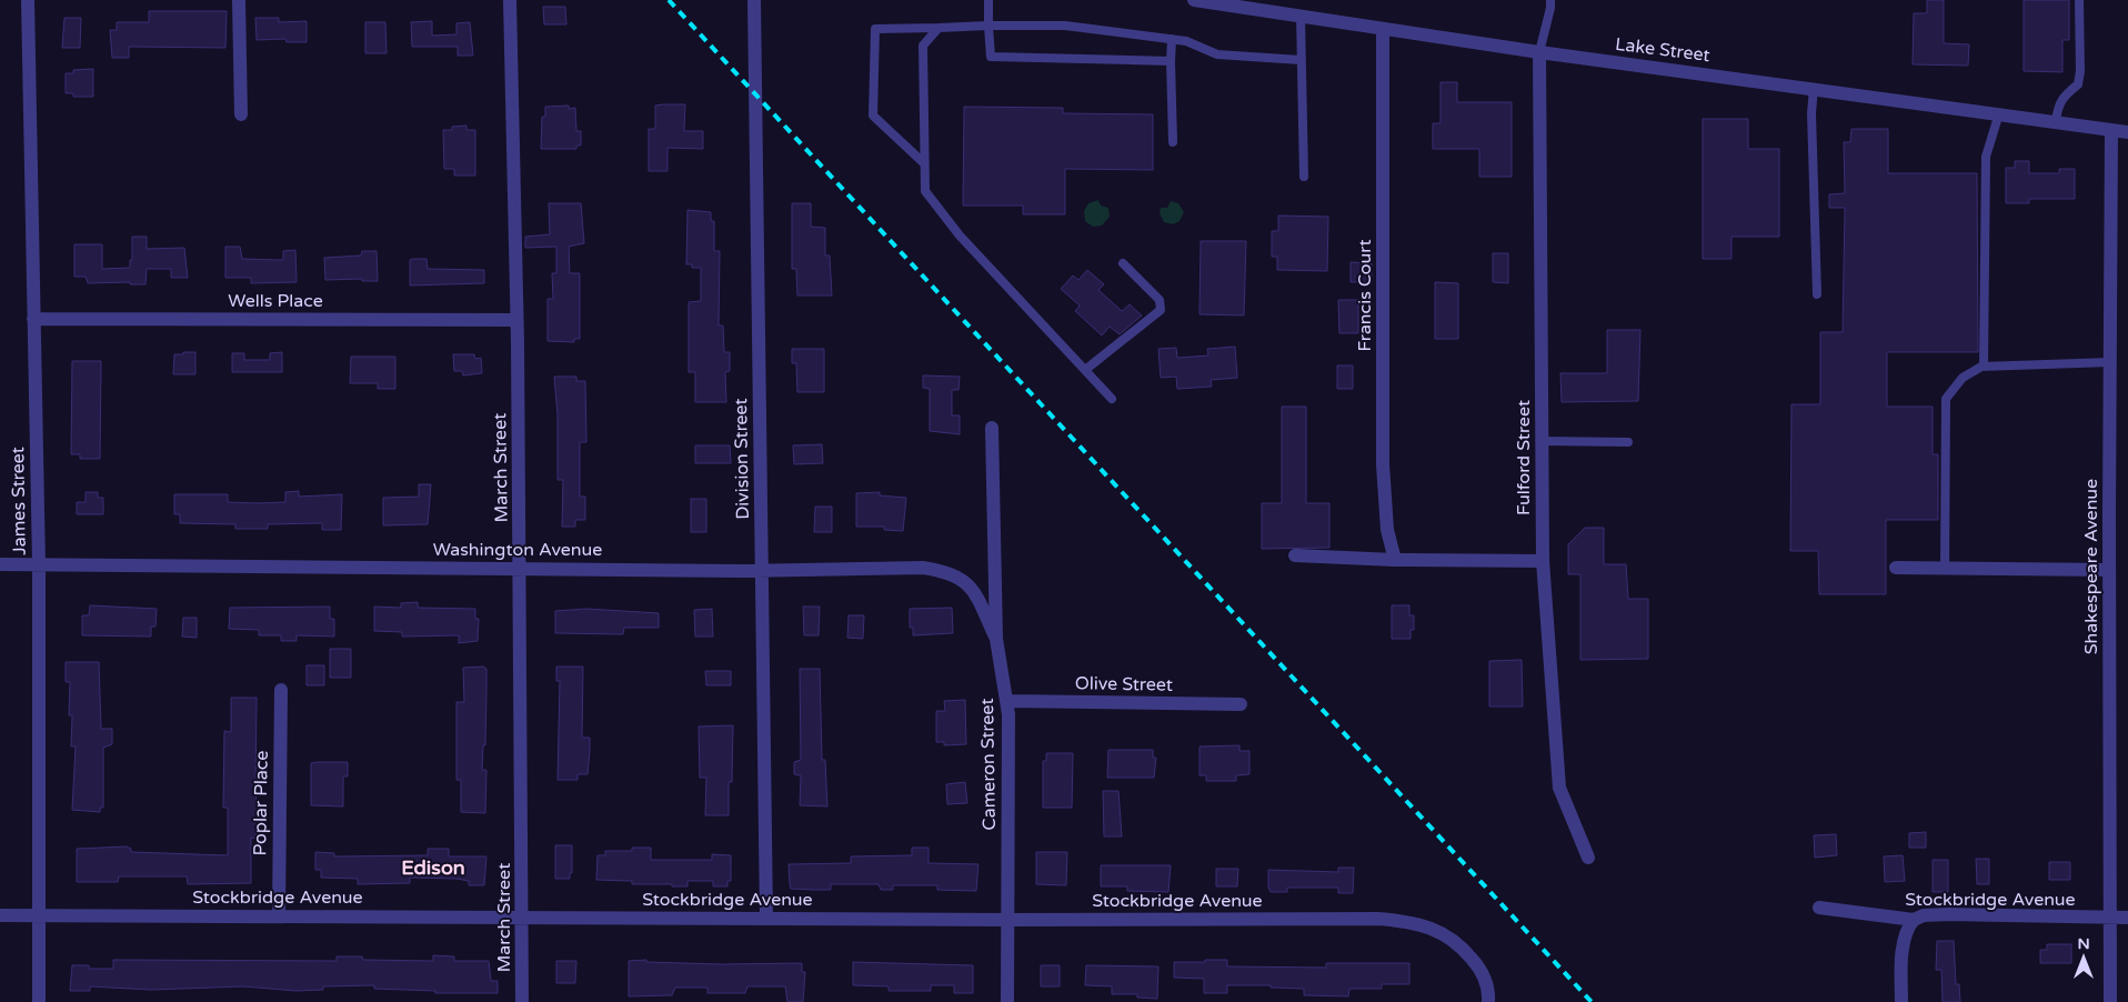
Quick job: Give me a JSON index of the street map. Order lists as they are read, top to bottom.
{
  "streets": {
    "street": [
      "Lake Street",
      "Francis Court",
      "Wells Place",
      "Fulford Street",
      "Division Street",
      "March Street",
      "James Street",
      "Washington Avenue",
      "Shakespeare Avenue",
      "Olive Street",
      "Cameron Street",
      "Poplar Place",
      "Stockbridge Avenue"
    ]
  },
  "crossings": [
    ["Lake Street", "Francis Court"],
    ["Lake Street", "Fulford Street"],
    ["Lake Street", "Shakespeare Avenue"],
    ["Wells Place", "March Street"],
    ["Wells Place", "James Street"],
    ["Division Street", "Washington Avenue"],
    ["Division Street", "Stockbridge Avenue"],
    ["March Street", "Washington Avenue"],
    ["March Street", "Stockbridge Avenue"],
    ["James Street", "Washington Avenue"],
    ["James Street", "Stockbridge Avenue"],
    ["Washington Avenue", "Cameron Street"],
    ["Shakespeare Avenue", "Stockbridge Avenue"],
    ["Olive Street", "Cameron Street"],
    ["Cameron Street", "Stockbridge Avenue"],
    ["Poplar Place", "Stockbridge Avenue"]
  ],
  "districts": ["Edison"],
  "north": "top"
}
